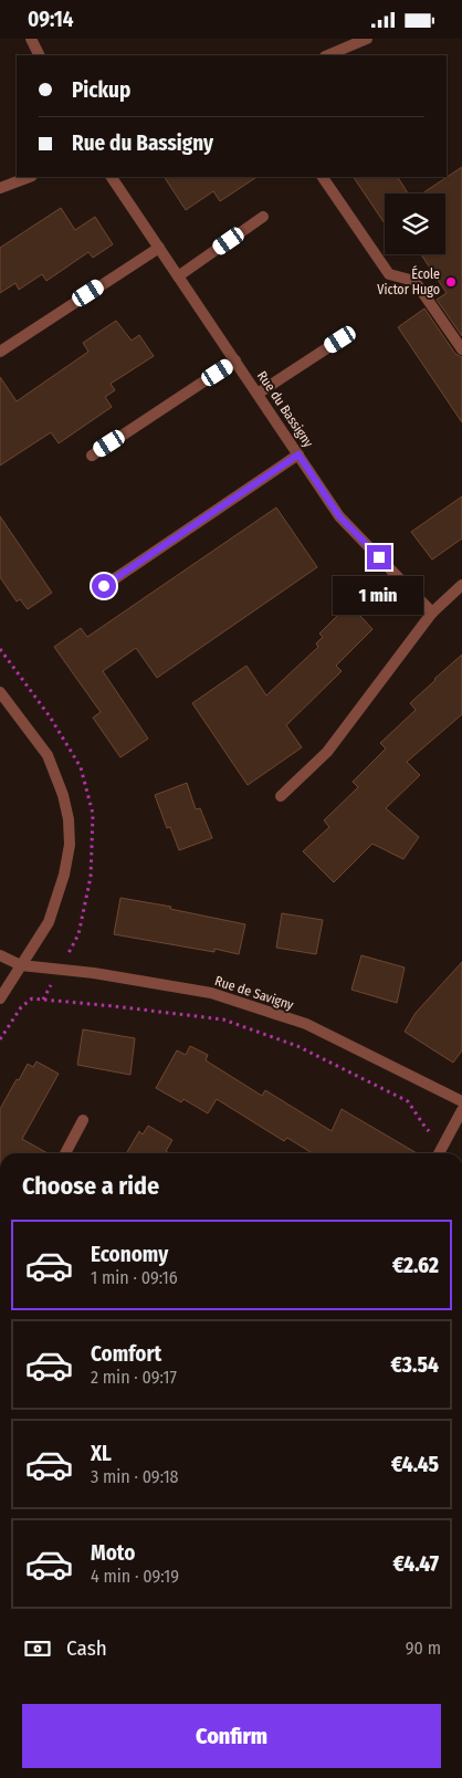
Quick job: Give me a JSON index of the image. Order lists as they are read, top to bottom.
{
  "streets": {
    "street": ["Rue du Bassigny", "Rue de Savigny"]
  },
  "places": ["École Victor Hugo"],
  "page": {
    "status": "09:14",
    "banner": ["Pickup", "Rue du Bassigny"],
    "bubble": "1 min",
    "heading": "Choose a ride",
    "list": [
      {
        "name": "Economy",
        "note": "1 min · 09:16",
        "value": "€2.62"
      },
      {
        "name": "Comfort",
        "note": "2 min · 09:17",
        "value": "€3.54"
      },
      {
        "name": "XL",
        "note": "3 min · 09:18",
        "value": "€4.45"
      },
      {
        "name": "Moto",
        "note": "4 min · 09:19",
        "value": "€4.47"
      }
    ],
    "pay": ["Cash", "90 m"],
    "buttons": "Confirm"
  }
}
